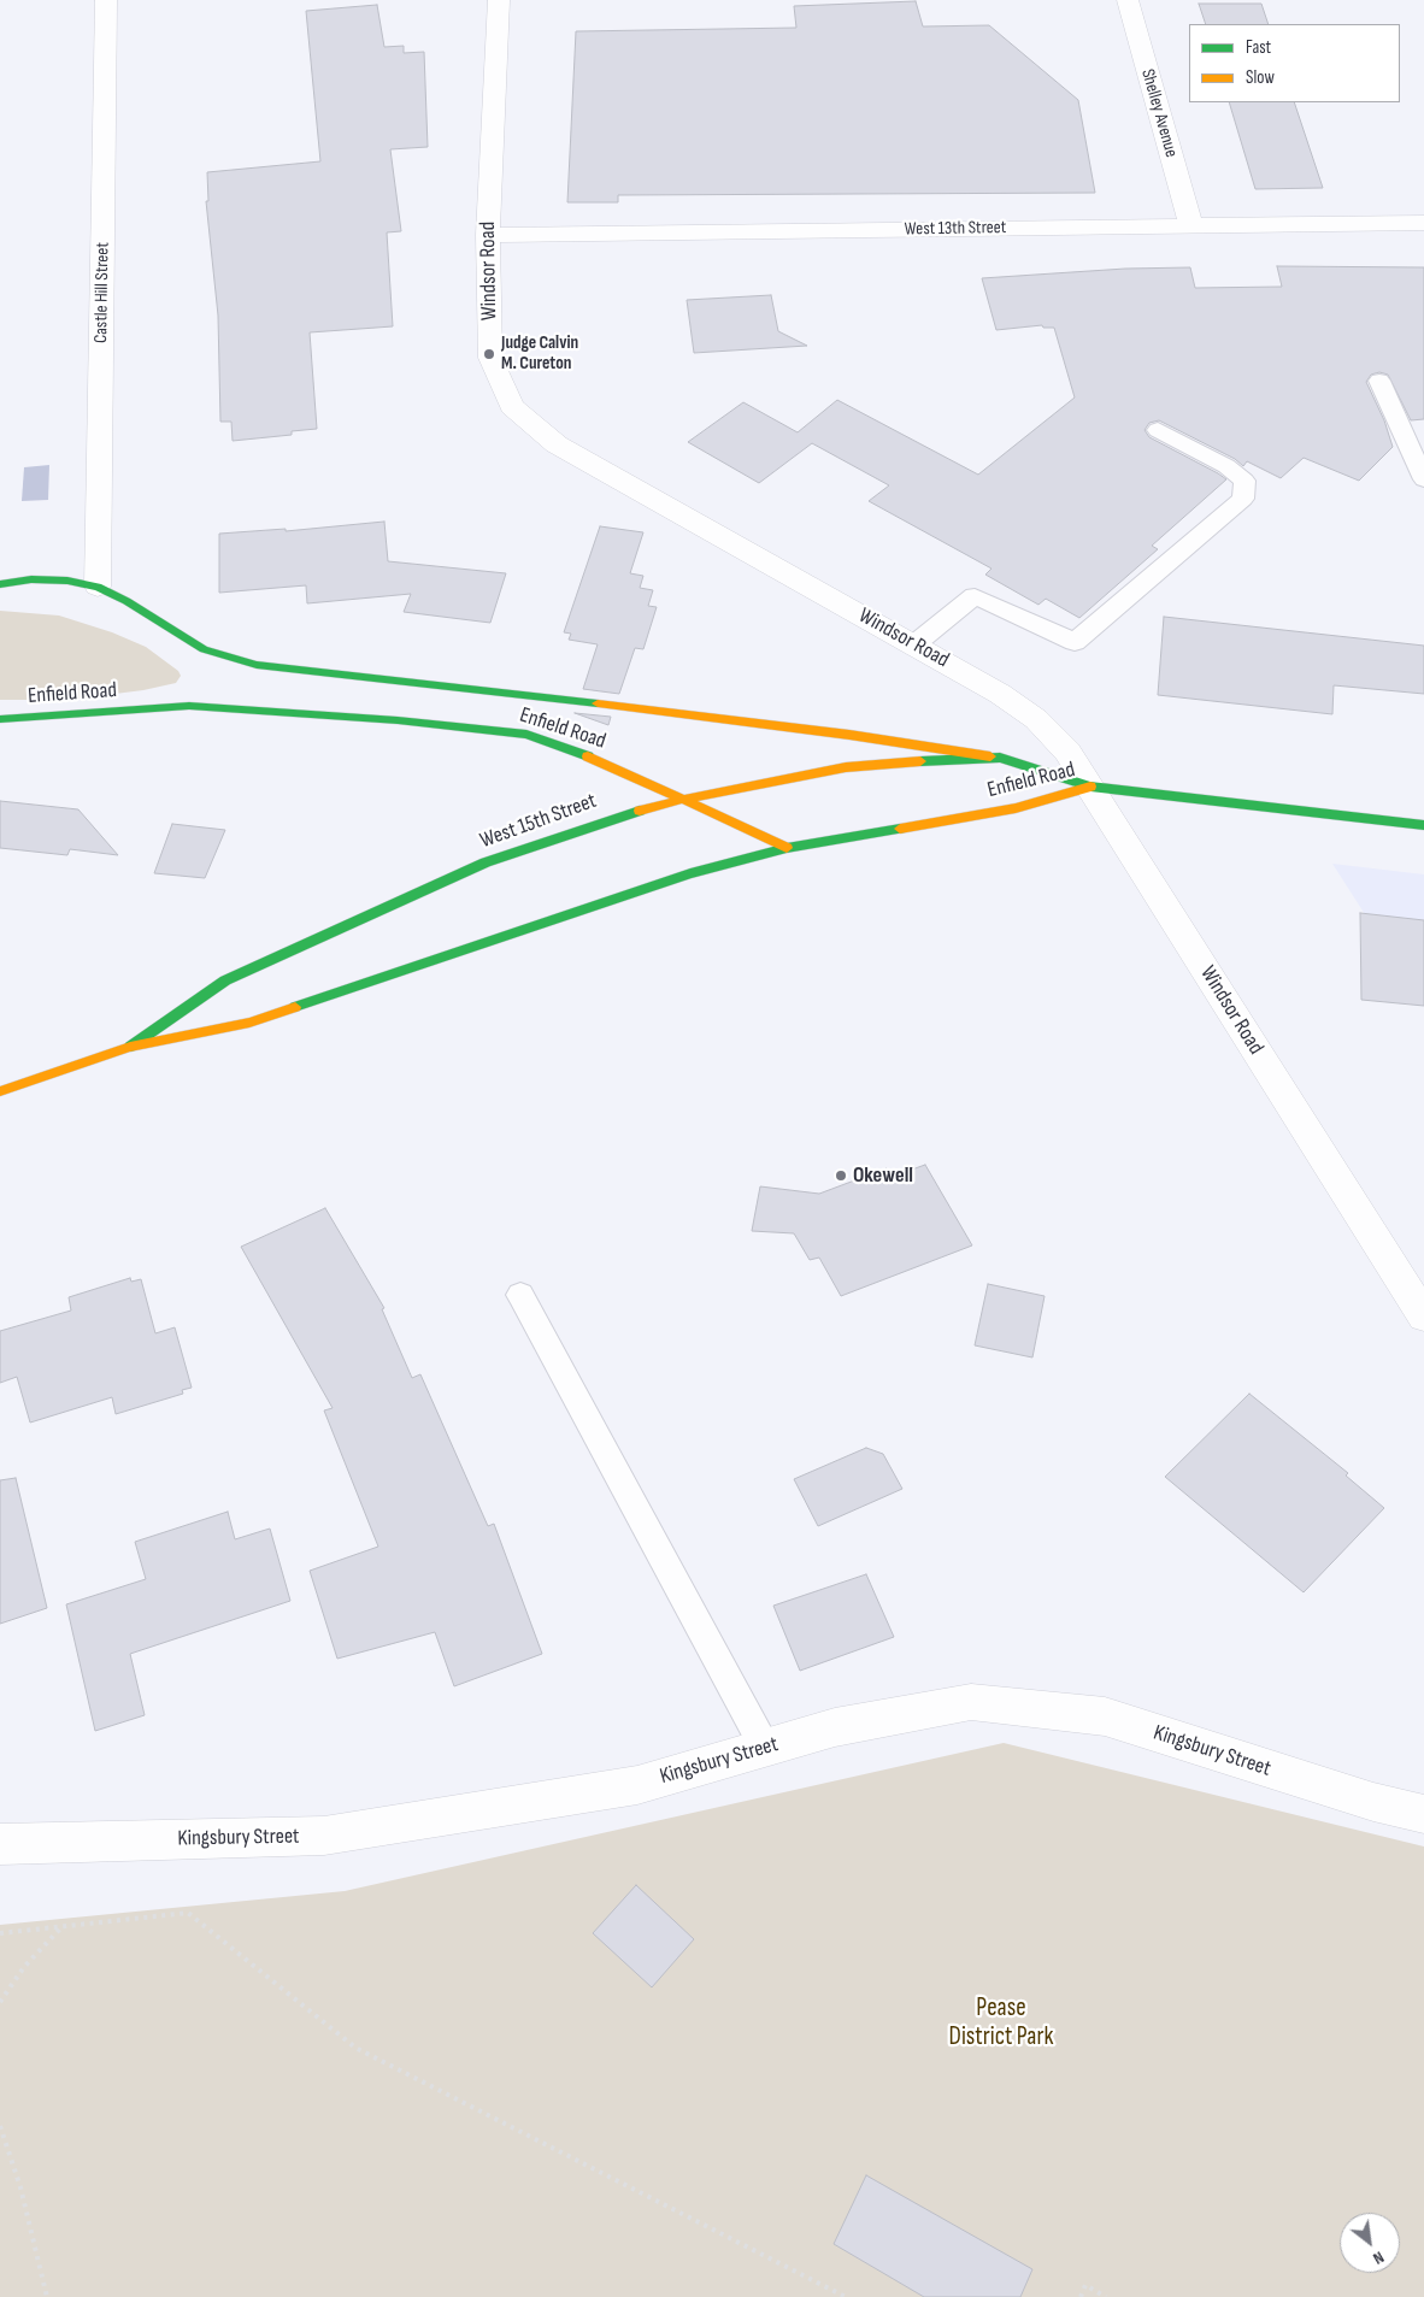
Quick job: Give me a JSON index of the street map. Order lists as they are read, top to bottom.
{
  "streets": {
    "main road": ["Enfield Road", "West 15th Street"],
    "street": [
      "Shelley Avenue",
      "West 13th Street",
      "Windsor Road",
      "Castle Hill Street",
      "Kingsbury Street"
    ]
  },
  "crossings": [
    ["Shelley Avenue", "West 13th Street"],
    ["West 13th Street", "Windsor Road"],
    ["Windsor Road", "Enfield Road"],
    ["Castle Hill Street", "Enfield Road"],
    ["Enfield Road", "West 15th Street"]
  ],
  "parks": ["Pease District Park"],
  "places": ["Judge Calvin M. Cureton", "Okewell"],
  "legend": ["Fast", "Slow"],
  "north": "bottom right"
}
